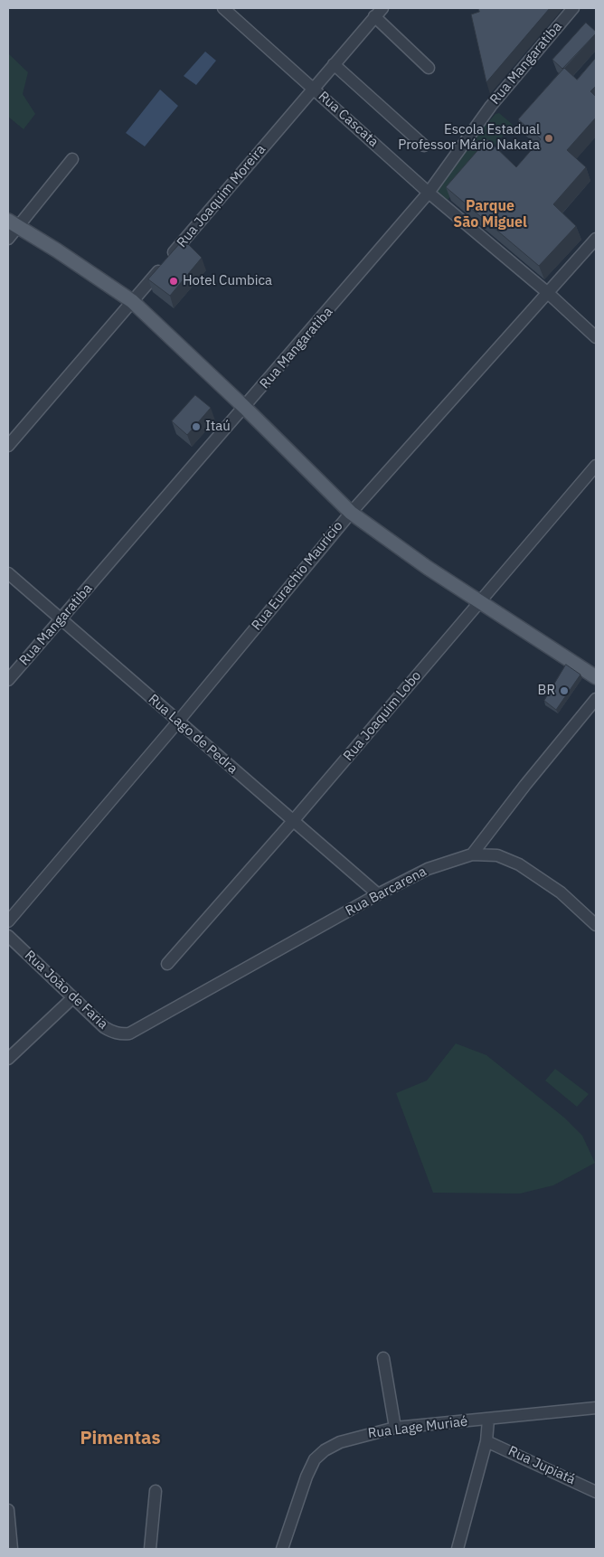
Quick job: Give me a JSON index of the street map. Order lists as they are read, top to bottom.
{
  "streets": {
    "street": [
      "Rua Mangaratiba",
      "Rua Cascata",
      "Rua Joaquim Moreira",
      "Rua Eurachio Maurício",
      "Rua Joaquim Lobo",
      "Rua Lago de Pedra",
      "Rua Barcarena",
      "Rua João de Faria",
      "Rua Lage Muriaé",
      "Rua Jupiatá"
    ]
  },
  "crossings": [
    ["Rua Mangaratiba", "Rua Cascata"],
    ["Rua Mangaratiba", "Rua Lago de Pedra"],
    ["Rua Cascata", "Rua Joaquim Moreira"],
    ["Rua Cascata", "Rua Eurachio Maurício"],
    ["Rua Eurachio Maurício", "Rua Lago de Pedra"],
    ["Rua Joaquim Lobo", "Rua Lago de Pedra"],
    ["Rua Lago de Pedra", "Rua Barcarena"],
    ["Rua Barcarena", "Rua João de Faria"]
  ],
  "districts": ["Parque São Miguel", "Pimentas"],
  "places": [
    "Escola Estadual Professor Mário Nakata",
    "Hotel Cumbica",
    "Itaú",
    "BR"
  ]
}
